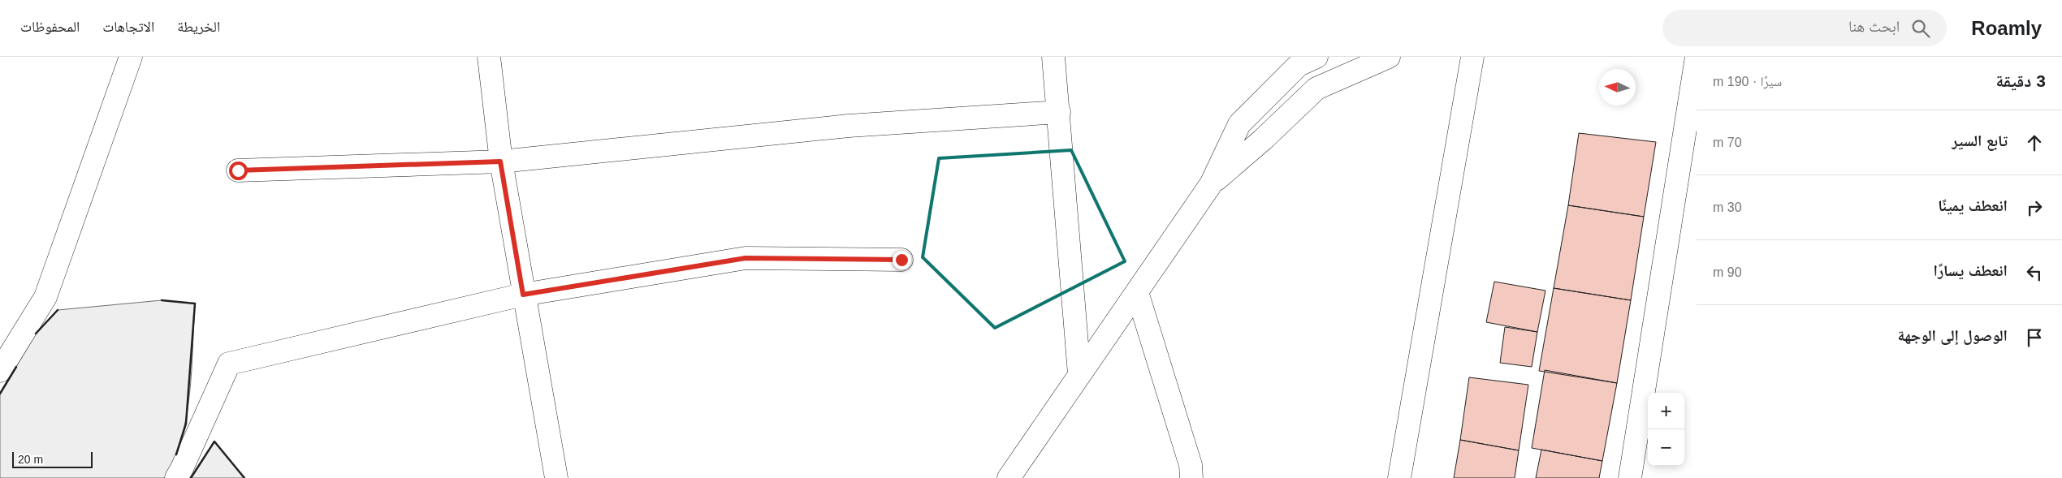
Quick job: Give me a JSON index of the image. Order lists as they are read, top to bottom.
{
  "scale_bar": "20 m",
  "north": "left",
  "page": {
    "header": "Roamly",
    "search": "ابحث هنا",
    "nav": ["الخريطة", "الاتجاهات", "المحفوظات"],
    "heading": ["3 دقيقة", "سيرًا · 190 m"],
    "list": [
      ["تابع السير", "70 m"],
      ["انعطف يمينًا", "30 m"],
      ["انعطف يسارًا", "90 m"],
      "الوصول إلى الوجهة"
    ],
    "map_buttons": ["+", "−"],
    "scale": "20 m"
  }
}
